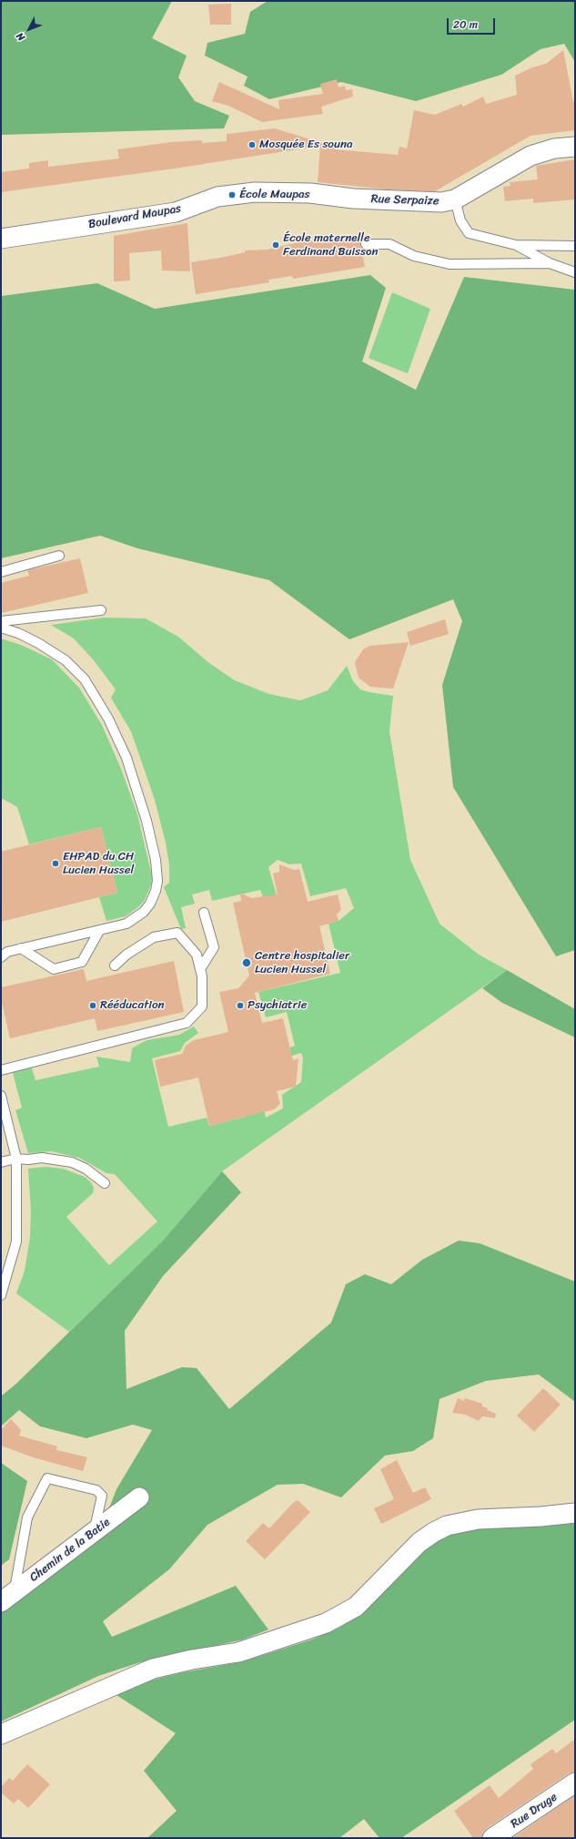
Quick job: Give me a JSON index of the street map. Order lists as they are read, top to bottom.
{
  "streets": {
    "street": [
      "Rue Serpaize",
      "Boulevard Maupas",
      "Chemin de la Batie",
      "Rue Druge"
    ]
  },
  "crossings": [
    ["Rue Serpaize", "Boulevard Maupas"]
  ],
  "places": [
    "Mosquée Es souna",
    "École Maupas",
    "École maternelle Ferdinand Buisson",
    "EHPAD du CH Lucien Hussel",
    "Centre hospitalier Lucien Hussel",
    "Rééducation",
    "Psychiatrie"
  ],
  "scale_bar": "20 m",
  "north": "bottom left"
}
